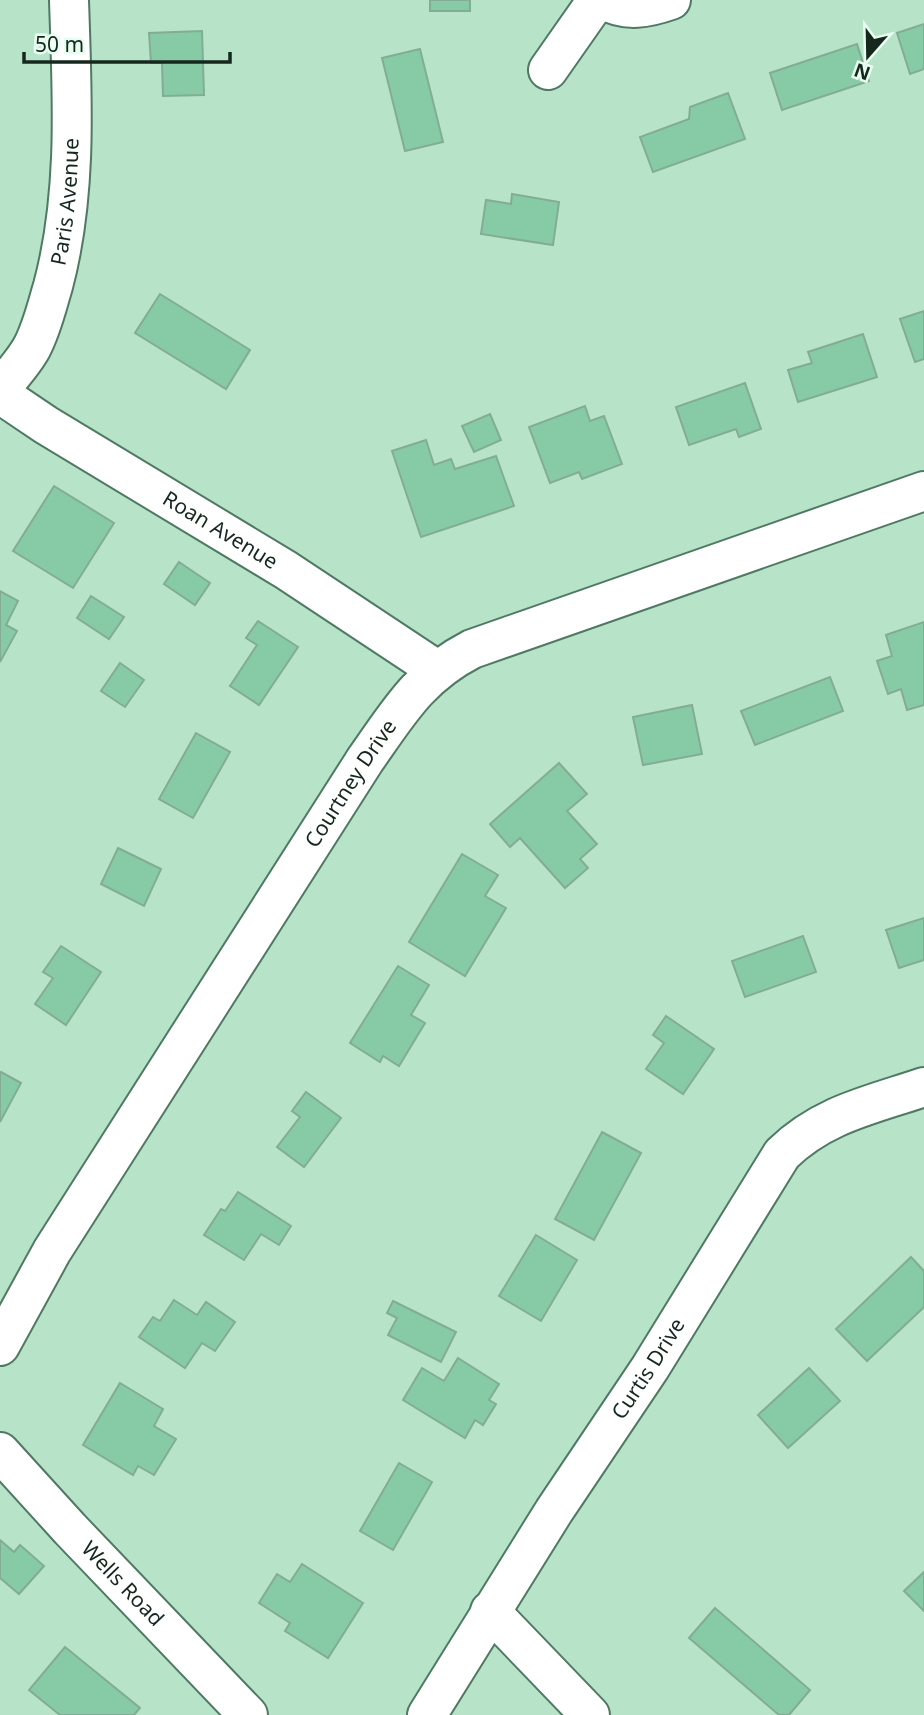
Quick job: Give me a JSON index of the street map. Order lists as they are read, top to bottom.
{
  "streets": {
    "street": [
      "Paris Avenue",
      "Roan Avenue",
      "Courtney Drive",
      "Curtis Drive",
      "Wells Road"
    ]
  },
  "crossings": [
    ["Paris Avenue", "Roan Avenue"],
    ["Roan Avenue", "Courtney Drive"]
  ],
  "scale_bar": "50 m",
  "north": "bottom"
}
